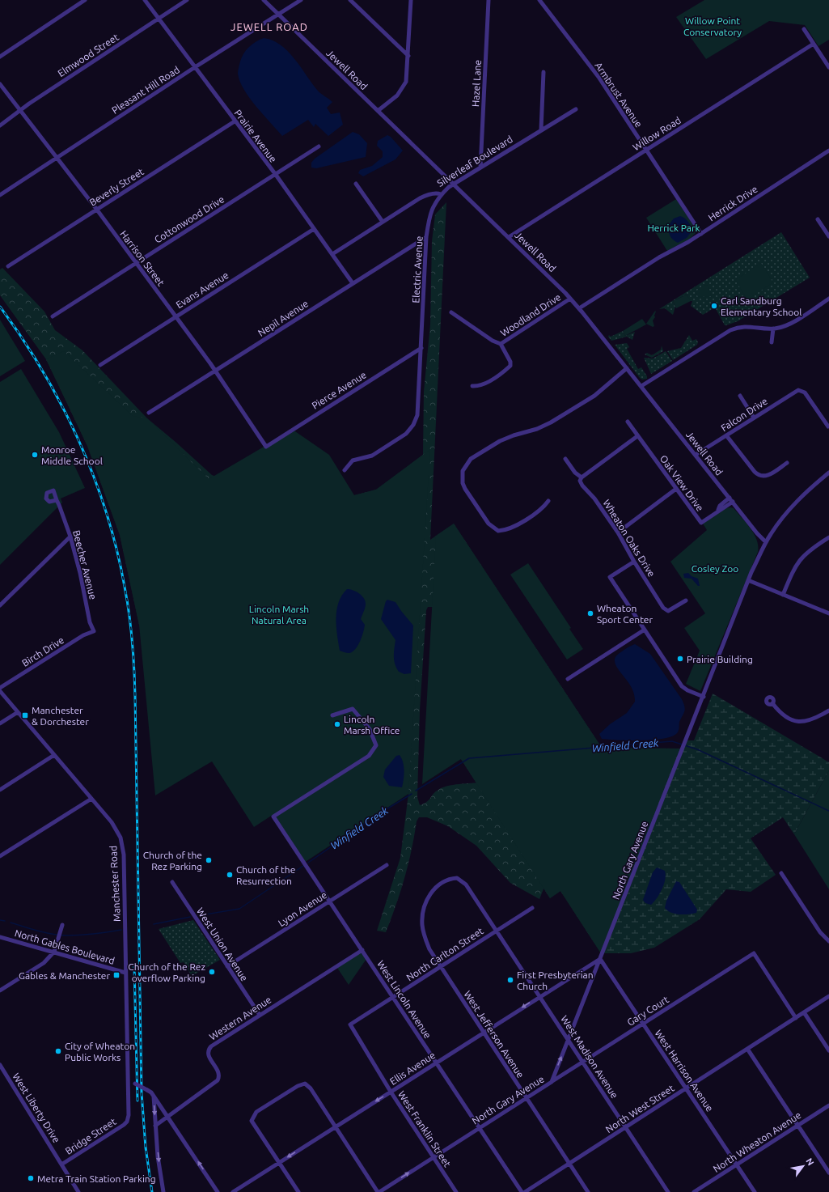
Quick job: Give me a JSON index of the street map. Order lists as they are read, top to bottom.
{
  "streets": {
    "street": [
      "Elmwood Street",
      "Jewell Road",
      "Hazel Lane",
      "Pleasant Hill Road",
      "Armbrust Avenue",
      "Willow Road",
      "Prairie Avenue",
      "Silverleaf Boulevard",
      "Beverly Street",
      "Herrick Drive",
      "Cottonwood Drive",
      "Harrison Street",
      "Electric Avenue",
      "Evans Avenue",
      "Woodland Drive",
      "Nepil Avenue",
      "Pierce Avenue",
      "Falcon Drive",
      "Oak View Drive",
      "Wheaton Oaks Drive",
      "Beecher Avenue",
      "Birch Drive",
      "North Gary Avenue",
      "Manchester Road",
      "Lyon Avenue",
      "West Union Avenue",
      "North Gables Boulevard",
      "North Carlton Street",
      "West Lincoln Avenue",
      "Gary Court",
      "Western Avenue",
      "West Jefferson Avenue",
      "West Madison Avenue",
      "Ellis Avenue",
      "West Harrison Avenue",
      "West Liberty Drive",
      "North West Street",
      "West Franklin Street",
      "Bridge Street",
      "North Wheaton Avenue"
    ]
  },
  "crossings": [
    ["Elmwood Street", "Prairie Avenue"],
    ["Elmwood Street", "Harrison Street"],
    ["Jewell Road", "Pleasant Hill Road"],
    ["Jewell Road", "Willow Road"],
    ["Jewell Road", "Silverleaf Boulevard"],
    ["Jewell Road", "Herrick Drive"],
    ["Jewell Road", "Woodland Drive"],
    ["Jewell Road", "Falcon Drive"],
    ["Jewell Road", "Oak View Drive"],
    ["Jewell Road", "North Gary Avenue"],
    ["Hazel Lane", "Silverleaf Boulevard"],
    ["Pleasant Hill Road", "Prairie Avenue"],
    ["Pleasant Hill Road", "Harrison Street"],
    ["Armbrust Avenue", "Willow Road"],
    ["Armbrust Avenue", "Herrick Drive"],
    ["Prairie Avenue", "Silverleaf Boulevard"],
    ["Prairie Avenue", "Beverly Street"],
    ["Prairie Avenue", "Cottonwood Drive"],
    ["Prairie Avenue", "Evans Avenue"],
    ["Prairie Avenue", "Nepil Avenue"],
    ["Silverleaf Boulevard", "Electric Avenue"],
    ["Beverly Street", "Harrison Street"],
    ["Cottonwood Drive", "Harrison Street"],
    ["Harrison Street", "Evans Avenue"],
    ["Harrison Street", "Nepil Avenue"],
    ["Harrison Street", "Pierce Avenue"],
    ["Electric Avenue", "Nepil Avenue"],
    ["Electric Avenue", "Pierce Avenue"],
    ["Beecher Avenue", "Birch Drive"],
    ["North Gary Avenue", "West Lincoln Avenue"],
    ["North Gary Avenue", "Gary Court"],
    ["North Gary Avenue", "West Jefferson Avenue"],
    ["North Gary Avenue", "West Madison Avenue"],
    ["North Gary Avenue", "Ellis Avenue"],
    ["North Gary Avenue", "West Harrison Avenue"],
    ["North Gary Avenue", "West Franklin Street"],
    ["Manchester Road", "North Gables Boulevard"],
    ["Manchester Road", "Bridge Street"],
    ["Lyon Avenue", "West Union Avenue"],
    ["Lyon Avenue", "West Lincoln Avenue"],
    ["West Union Avenue", "Western Avenue"],
    ["North Carlton Street", "West Lincoln Avenue"],
    ["North Carlton Street", "West Jefferson Avenue"],
    ["North Carlton Street", "West Madison Avenue"],
    ["North Carlton Street", "West Franklin Street"],
    ["West Lincoln Avenue", "Western Avenue"],
    ["West Lincoln Avenue", "Ellis Avenue"],
    ["Gary Court", "West Madison Avenue"],
    ["Gary Court", "West Harrison Avenue"],
    ["Gary Court", "North West Street"],
    ["West Jefferson Avenue", "West Madison Avenue"],
    ["West Jefferson Avenue", "Ellis Avenue"],
    ["West Jefferson Avenue", "North West Street"],
    ["West Madison Avenue", "Ellis Avenue"],
    ["West Madison Avenue", "North West Street"],
    ["Ellis Avenue", "West Harrison Avenue"],
    ["Ellis Avenue", "West Franklin Street"],
    ["West Harrison Avenue", "North West Street"],
    ["West Harrison Avenue", "North Wheaton Avenue"],
    ["West Liberty Drive", "Bridge Street"]
  ],
  "one_way": ["Ellis Avenue"],
  "districts": ["JEWELL ROAD"],
  "water": ["Winfield Creek"],
  "parks": [
    "Willow Point Conservatory",
    "Herrick Park",
    "Cosley Zoo",
    "Lincoln Marsh Natural Area"
  ],
  "places": {
    "other": [
      "Carl Sandburg Elementary School",
      "Monroe Middle School",
      "Wheaton Sport Center",
      "Prairie Building",
      "Lincoln Marsh Office",
      "Church of the Rez Parking",
      "Church of the Resurrection",
      "Church of the Rez overflow Parking",
      "First Presbyterian Church",
      "City of Wheaton Public Works",
      "Metra Train Station Parking"
    ],
    "transit": ["Manchester & Dorchester", "Gables & Manchester"]
  },
  "north": "top right"
}
